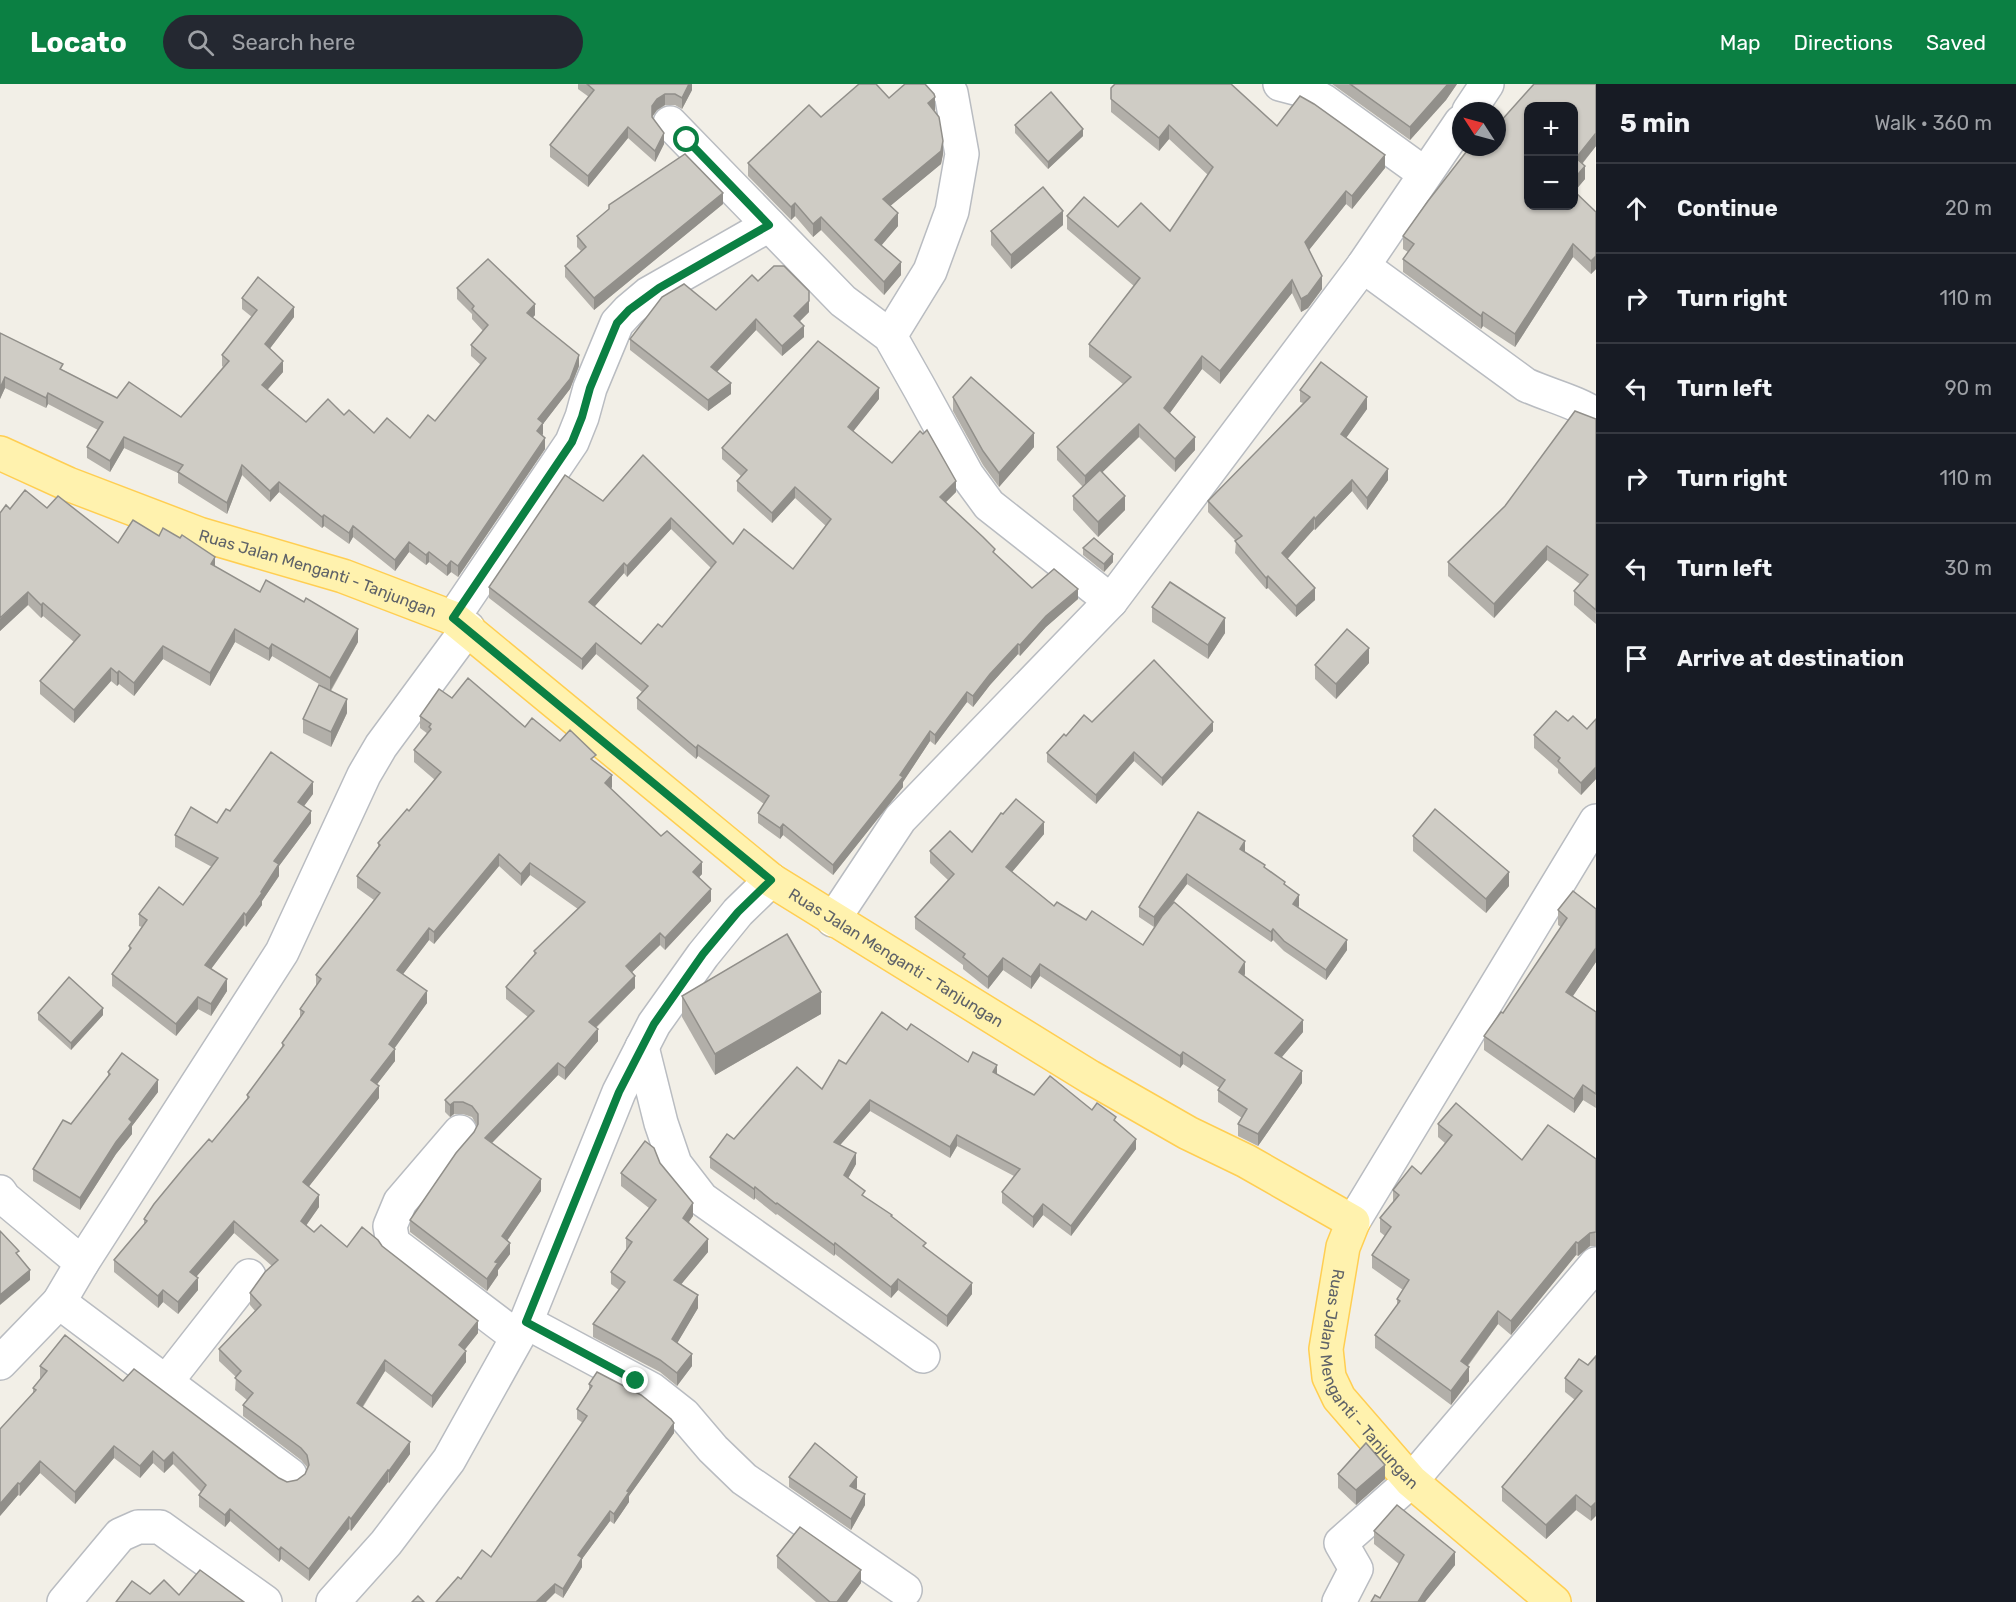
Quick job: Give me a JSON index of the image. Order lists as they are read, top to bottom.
{
  "streets": {
    "main road": ["Ruas Jalan Menganti - Tanjungan"]
  },
  "north": "top left",
  "page": {
    "header": "Locato",
    "search": "Search here",
    "nav": ["Map", "Directions", "Saved"],
    "heading": ["5 min", "Walk · 360 m"],
    "map_buttons": ["+", "−"],
    "list": [
      ["Continue", "20 m"],
      ["Turn right", "110 m"],
      ["Turn left", "90 m"],
      ["Turn right", "110 m"],
      ["Turn left", "30 m"],
      "Arrive at destination"
    ]
  }
}
